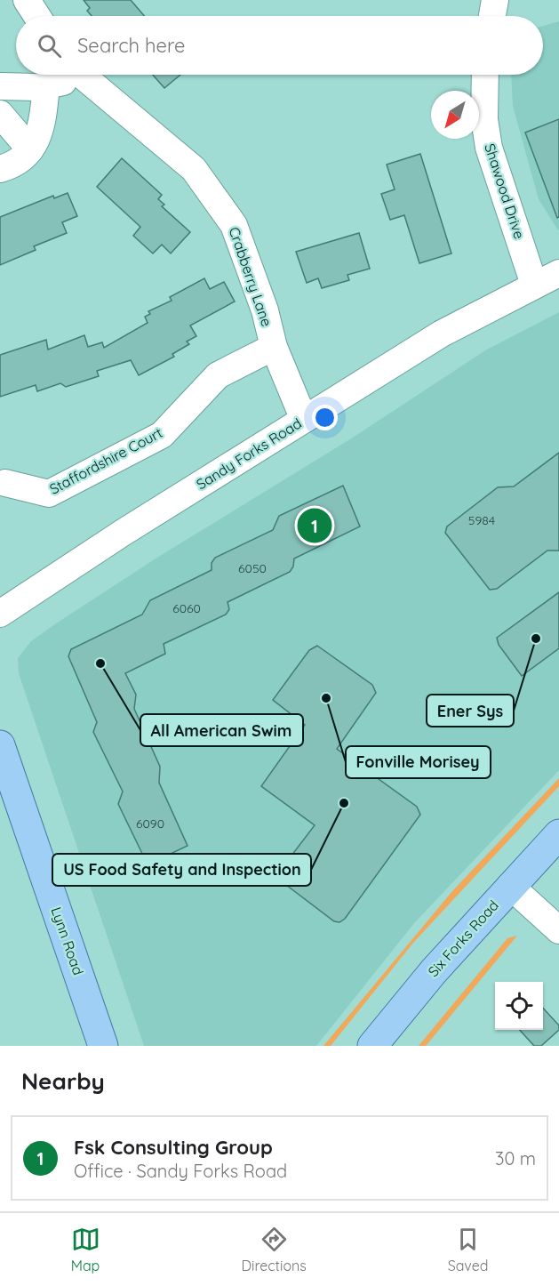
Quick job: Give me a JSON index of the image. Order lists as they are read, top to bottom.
{
  "streets": {
    "main road": ["Six Forks Road", "Lynn Road"],
    "street": [
      "Shawood Drive",
      "Crabberry Lane",
      "Sandy Forks Road",
      "Staffordshire Court"
    ]
  },
  "crossings": [
    ["Shawood Drive", "Sandy Forks Road"],
    ["Crabberry Lane", "Sandy Forks Road"],
    ["Crabberry Lane", "Staffordshire Court"]
  ],
  "places": [
    "Ener Sys",
    "All American Swim",
    "Fonville Morisey",
    "US Food Safety and Inspection"
  ],
  "house_numbers": [
    "5984",
    "6050",
    "6060",
    "6090"
  ],
  "north": "bottom left",
  "page": {
    "search": "Search here",
    "pins": "1",
    "heading": "Nearby",
    "list": [
      {
        "mark": "1",
        "name": "Fsk Consulting Group",
        "note": "Office · Sandy Forks Road",
        "value": "30 m"
      }
    ],
    "nav": ["Map", "Directions", "Saved"]
  }
}
